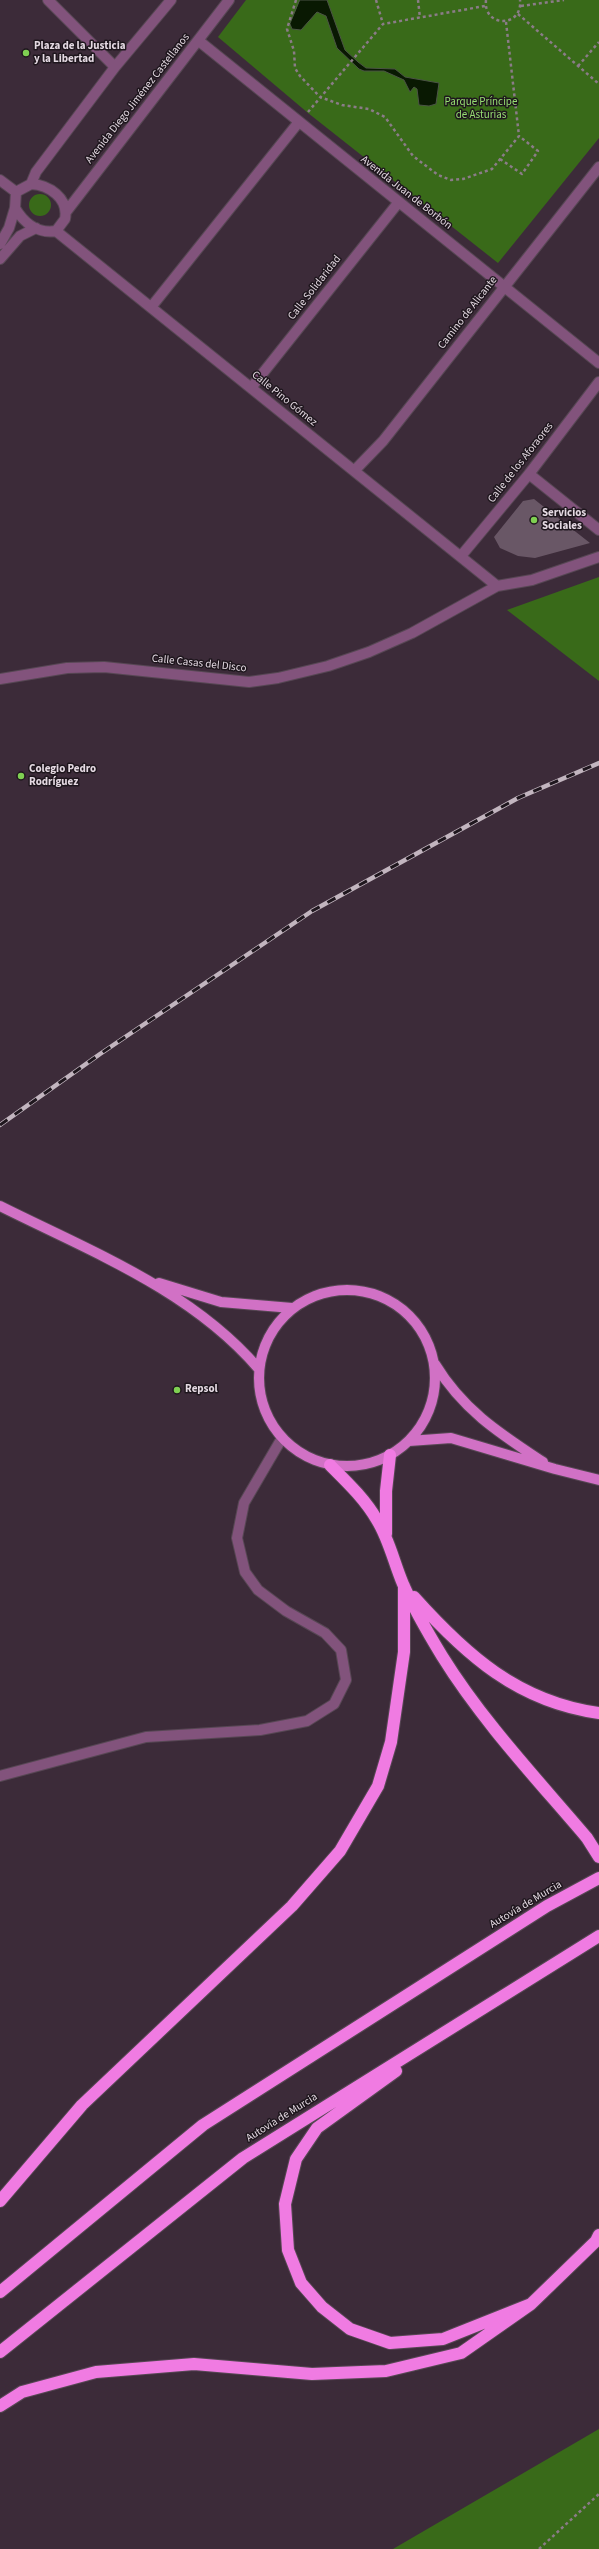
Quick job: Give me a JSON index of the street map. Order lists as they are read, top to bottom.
{
  "streets": {
    "highway": ["Autovía de Murcia"],
    "street": [
      "Avenida Diego Jiménez Castellanos",
      "Avenida Juan de Borbón",
      "Calle Solidaridad",
      "Camino de Alicante",
      "Calle Pino Gómez",
      "Calle de los Aforaores",
      "Calle Casas del Disco"
    ]
  },
  "crossings": [
    ["Avenida Diego Jiménez Castellanos", "Avenida Juan de Borbón"],
    ["Avenida Diego Jiménez Castellanos", "Calle Pino Gómez"],
    ["Avenida Juan de Borbón", "Calle Solidaridad"],
    ["Avenida Juan de Borbón", "Camino de Alicante"],
    ["Calle Solidaridad", "Calle Pino Gómez"],
    ["Camino de Alicante", "Calle Pino Gómez"],
    ["Calle Pino Gómez", "Calle de los Aforaores"],
    ["Calle Pino Gómez", "Calle Casas del Disco"]
  ],
  "parks": ["Parque Príncipe de Asturias"],
  "places": [
    "Plaza de la Justicia y la Libertad",
    "Servicios Sociales",
    "Colegio Pedro Rodríguez",
    "Repsol"
  ]
}
